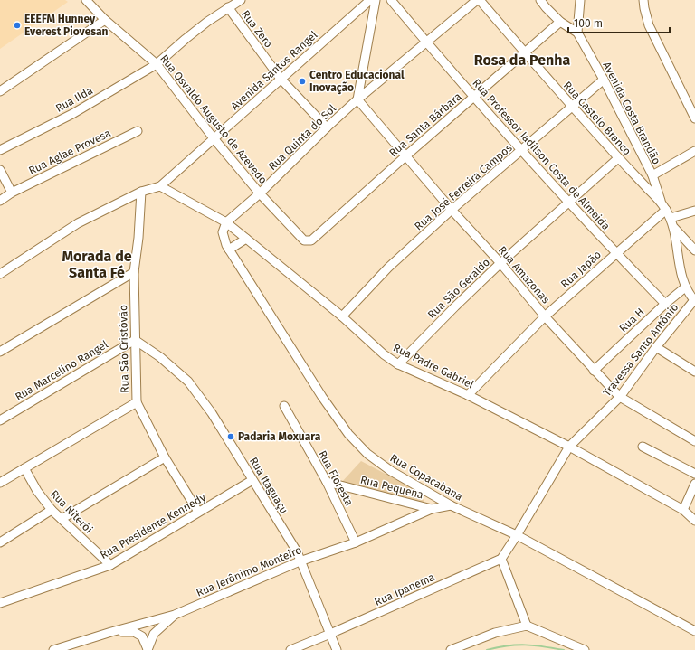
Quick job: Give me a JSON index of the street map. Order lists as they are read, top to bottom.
{
  "streets": {
    "street": [
      "Rua Zero",
      "Avenida Santos Rangel",
      "Rua Ilda",
      "Avenida Costa Brandão",
      "Rua Castelo Branco",
      "Rua Osvaldo Augusto de Azevedo",
      "Rua Santa Bárbara",
      "Rua Quinta do Sol",
      "Rua Aglae Provesa",
      "Rua Professor Jadilson Costa de Almeida",
      "Rua José Ferreira Campos",
      "Rua Japão",
      "Rua Amazonas",
      "Rua São Geraldo",
      "Rua H",
      "Rua São Cristóvão",
      "Travessa Santo Antônio",
      "Rua Padre Gabriel",
      "Rua Marcelino Rangel",
      "Rua Copacabana",
      "Rua Floresta",
      "Rua Itaguaçu",
      "Rua Pequena",
      "Rua Niterói",
      "Rua Presidente Kennedy",
      "Rua Jerônimo Monteiro",
      "Rua Ipanema"
    ]
  },
  "crossings": [
    ["Rua Zero", "Avenida Santos Rangel"],
    ["Rua Zero", "Rua Ilda"],
    ["Rua Zero", "Rua Quinta do Sol"],
    ["Avenida Santos Rangel", "Rua Osvaldo Augusto de Azevedo"],
    ["Avenida Santos Rangel", "Rua Padre Gabriel"],
    ["Rua Ilda", "Rua Osvaldo Augusto de Azevedo"],
    ["Avenida Costa Brandão", "Rua Castelo Branco"],
    ["Avenida Costa Brandão", "Rua José Ferreira Campos"],
    ["Avenida Costa Brandão", "Rua Japão"],
    ["Rua Castelo Branco", "Rua Santa Bárbara"],
    ["Rua Castelo Branco", "Rua José Ferreira Campos"],
    ["Rua Castelo Branco", "Rua Japão"],
    ["Rua Castelo Branco", "Rua São Geraldo"],
    ["Rua Osvaldo Augusto de Azevedo", "Rua Santa Bárbara"],
    ["Rua Osvaldo Augusto de Azevedo", "Rua Quinta do Sol"],
    ["Rua Santa Bárbara", "Rua Professor Jadilson Costa de Almeida"],
    ["Rua Santa Bárbara", "Rua Amazonas"],
    ["Rua Quinta do Sol", "Rua Professor Jadilson Costa de Almeida"],
    ["Rua Quinta do Sol", "Rua Amazonas"],
    ["Rua Quinta do Sol", "Rua Padre Gabriel"],
    ["Rua Quinta do Sol", "Rua Copacabana"],
    ["Rua Professor Jadilson Costa de Almeida", "Rua José Ferreira Campos"],
    ["Rua Professor Jadilson Costa de Almeida", "Rua Japão"],
    ["Rua Professor Jadilson Costa de Almeida", "Rua São Geraldo"],
    ["Rua Professor Jadilson Costa de Almeida", "Rua H"],
    ["Rua José Ferreira Campos", "Rua Amazonas"],
    ["Rua José Ferreira Campos", "Rua Padre Gabriel"],
    ["Rua Japão", "Rua Amazonas"],
    ["Rua Japão", "Rua Padre Gabriel"],
    ["Rua Amazonas", "Rua São Geraldo"],
    ["Rua Amazonas", "Rua H"],
    ["Rua Amazonas", "Travessa Santo Antônio"],
    ["Rua São Geraldo", "Rua Padre Gabriel"],
    ["Rua São Cristóvão", "Rua Marcelino Rangel"],
    ["Rua São Cristóvão", "Rua Itaguaçu"],
    ["Rua São Cristóvão", "Rua Presidente Kennedy"],
    ["Travessa Santo Antônio", "Rua Padre Gabriel"],
    ["Travessa Santo Antônio", "Rua Copacabana"],
    ["Rua Padre Gabriel", "Rua Copacabana"],
    ["Rua Marcelino Rangel", "Rua Itaguaçu"],
    ["Rua Copacabana", "Rua Jerônimo Monteiro"],
    ["Rua Floresta", "Rua Pequena"],
    ["Rua Floresta", "Rua Jerônimo Monteiro"],
    ["Rua Itaguaçu", "Rua Presidente Kennedy"],
    ["Rua Itaguaçu", "Rua Jerônimo Monteiro"],
    ["Rua Itaguaçu", "Rua Ipanema"],
    ["Rua Pequena", "Rua Jerônimo Monteiro"],
    ["Rua Niterói", "Rua Presidente Kennedy"]
  ],
  "districts": ["Rosa da Penha", "Morada de Santa Fé"],
  "places": ["EEEFM Hunney Everest Piovesan", "Centro Educacional Inovação", "Padaria Moxuara"],
  "scale_bar": "100 m"
}
